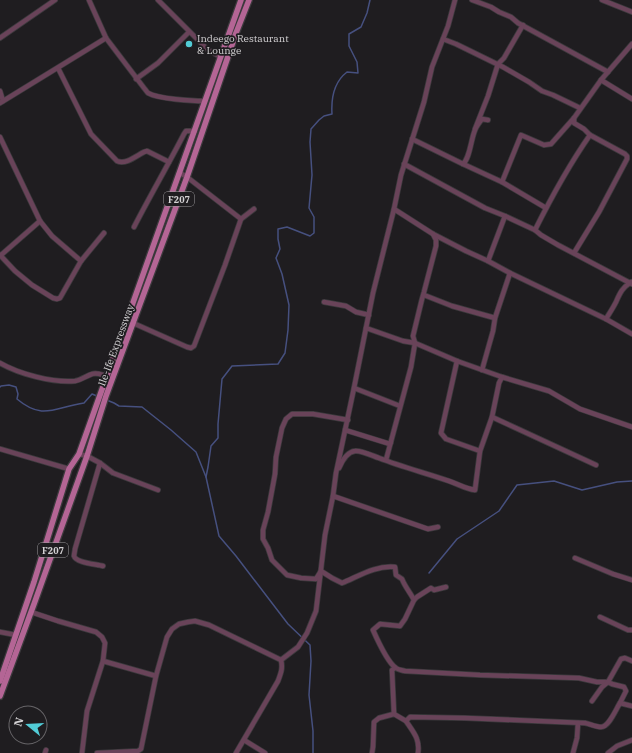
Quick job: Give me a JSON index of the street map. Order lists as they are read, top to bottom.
{
  "streets": {
    "main road": ["F207", "Ile-Ife Expressway"]
  },
  "places": ["Indeego Restaurant & Lounge"],
  "north": "left"
}
